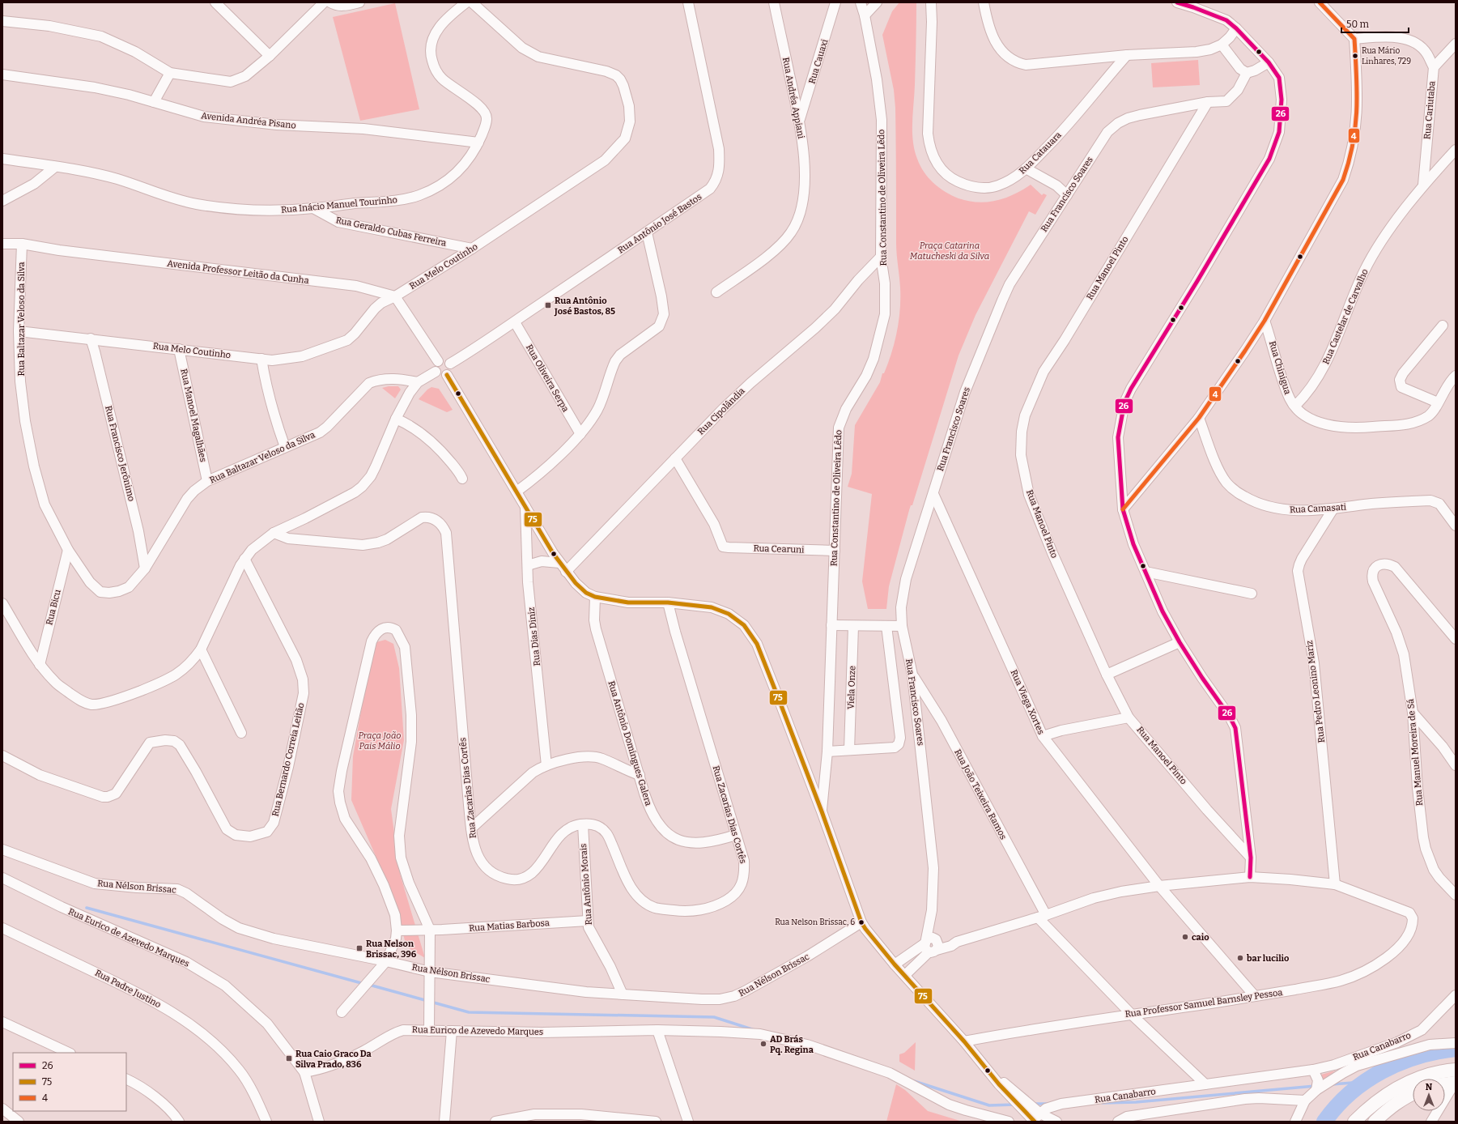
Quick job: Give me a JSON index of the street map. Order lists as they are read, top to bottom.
{
  "streets": {
    "street": [
      "Rua Cauaxi",
      "Rua Andréa Appiani",
      "Rua Cariutaba",
      "Avenida Andréa Pisano",
      "Rua Catauara",
      "Rua Francisco Soares",
      "Rua Constantino de Oliveira Lêdo",
      "Rua Inácio Manuel Tourinho",
      "Rua Antônio José Bastos",
      "Rua Geraldo Cubas Ferreira",
      "Rua Melo Coutinho",
      "Rua Manoel Pinto",
      "Avenida Professor Leitão da Cunha",
      "Rua Castelar de Carvalho",
      "Rua Baltazar Veloso da Silva",
      "Rua Chinigua",
      "Rua Oliveira Serpa",
      "Rua Cipolândia",
      "Rua Manoel Magalhães",
      "Rua Francisco Jerônimo",
      "Rua Camasati",
      "Rua Cearuni",
      "Rua Bicu",
      "Rua Dias Diniz",
      "Viela Onze",
      "Rua Pedro Leonino Mariz",
      "Rua Viega Xortes",
      "Rua Antônio Domingues Galera",
      "Rua Manuel Moreira de Sá",
      "Rua Bernardo Correia Leitão",
      "Rua Zacarias Dias Cortês",
      "Rua João Teixeira Ramos",
      "Rua Antônio Morais",
      "Rua Nélson Brissac",
      "Rua Matias Barbosa",
      "Rua Eurico de Azevedo Marques",
      "Rua Padre Justino",
      "Rua Professor Samuel Barnsley Pessoa",
      "Rua Canabarro"
    ]
  },
  "crossings": [
    ["Rua Cauaxi", "Rua Andréa Appiani"],
    ["Rua Cariutaba", "Rua Castelar de Carvalho"],
    ["Avenida Andréa Pisano", "Rua Inácio Manuel Tourinho"],
    ["Rua Francisco Soares", "Rua Manoel Pinto"],
    ["Rua Francisco Soares", "Rua Viega Xortes"],
    ["Rua Francisco Soares", "Rua João Teixeira Ramos"],
    ["Rua Constantino de Oliveira Lêdo", "Rua Cipolândia"],
    ["Rua Constantino de Oliveira Lêdo", "Rua Cearuni"],
    ["Rua Inácio Manuel Tourinho", "Rua Geraldo Cubas Ferreira"],
    ["Rua Antônio José Bastos", "Rua Oliveira Serpa"],
    ["Rua Geraldo Cubas Ferreira", "Rua Melo Coutinho"],
    ["Rua Melo Coutinho", "Avenida Professor Leitão da Cunha"],
    ["Rua Melo Coutinho", "Rua Baltazar Veloso da Silva"],
    ["Rua Melo Coutinho", "Rua Manoel Magalhães"],
    ["Rua Melo Coutinho", "Rua Francisco Jerônimo"],
    ["Avenida Professor Leitão da Cunha", "Rua Baltazar Veloso da Silva"],
    ["Rua Castelar de Carvalho", "Rua Chinigua"],
    ["Rua Baltazar Veloso da Silva", "Rua Manoel Magalhães"],
    ["Rua Baltazar Veloso da Silva", "Rua Francisco Jerônimo"],
    ["Rua Baltazar Veloso da Silva", "Rua Bicu"],
    ["Rua Cipolândia", "Rua Cearuni"],
    ["Rua Camasati", "Rua Pedro Leonino Mariz"],
    ["Rua Pedro Leonino Mariz", "Rua Professor Samuel Barnsley Pessoa"],
    ["Rua Viega Xortes", "Rua Professor Samuel Barnsley Pessoa"],
    ["Rua Antônio Domingues Galera", "Rua Zacarias Dias Cortês"],
    ["Rua Zacarias Dias Cortês", "Rua Antônio Morais"],
    ["Rua João Teixeira Ramos", "Rua Professor Samuel Barnsley Pessoa"],
    ["Rua João Teixeira Ramos", "Rua Canabarro"],
    ["Rua Antônio Morais", "Rua Nélson Brissac"],
    ["Rua Antônio Morais", "Rua Matias Barbosa"]
  ],
  "parks": ["Praça Catarina Matucheski da Silva", "Praça João Pais Málio"],
  "places": {
    "other": [
      "Rua Mário Linhares, 729",
      "Rua Nelson Brissac, 6",
      "caio",
      "bar lucilio",
      "AD Brás Pq. Regina"
    ],
    "transit": ["Rua Antônio José Bastos, 85", "Rua Nelson Brissac, 396", "Rua Caio Graco Da Silva Prado, 836"]
  },
  "lines": ["transit line 26", "transit line 4", "transit line 75"],
  "legend": ["26", "75", "4"],
  "scale_bar": "50 m",
  "north": "top"
}
